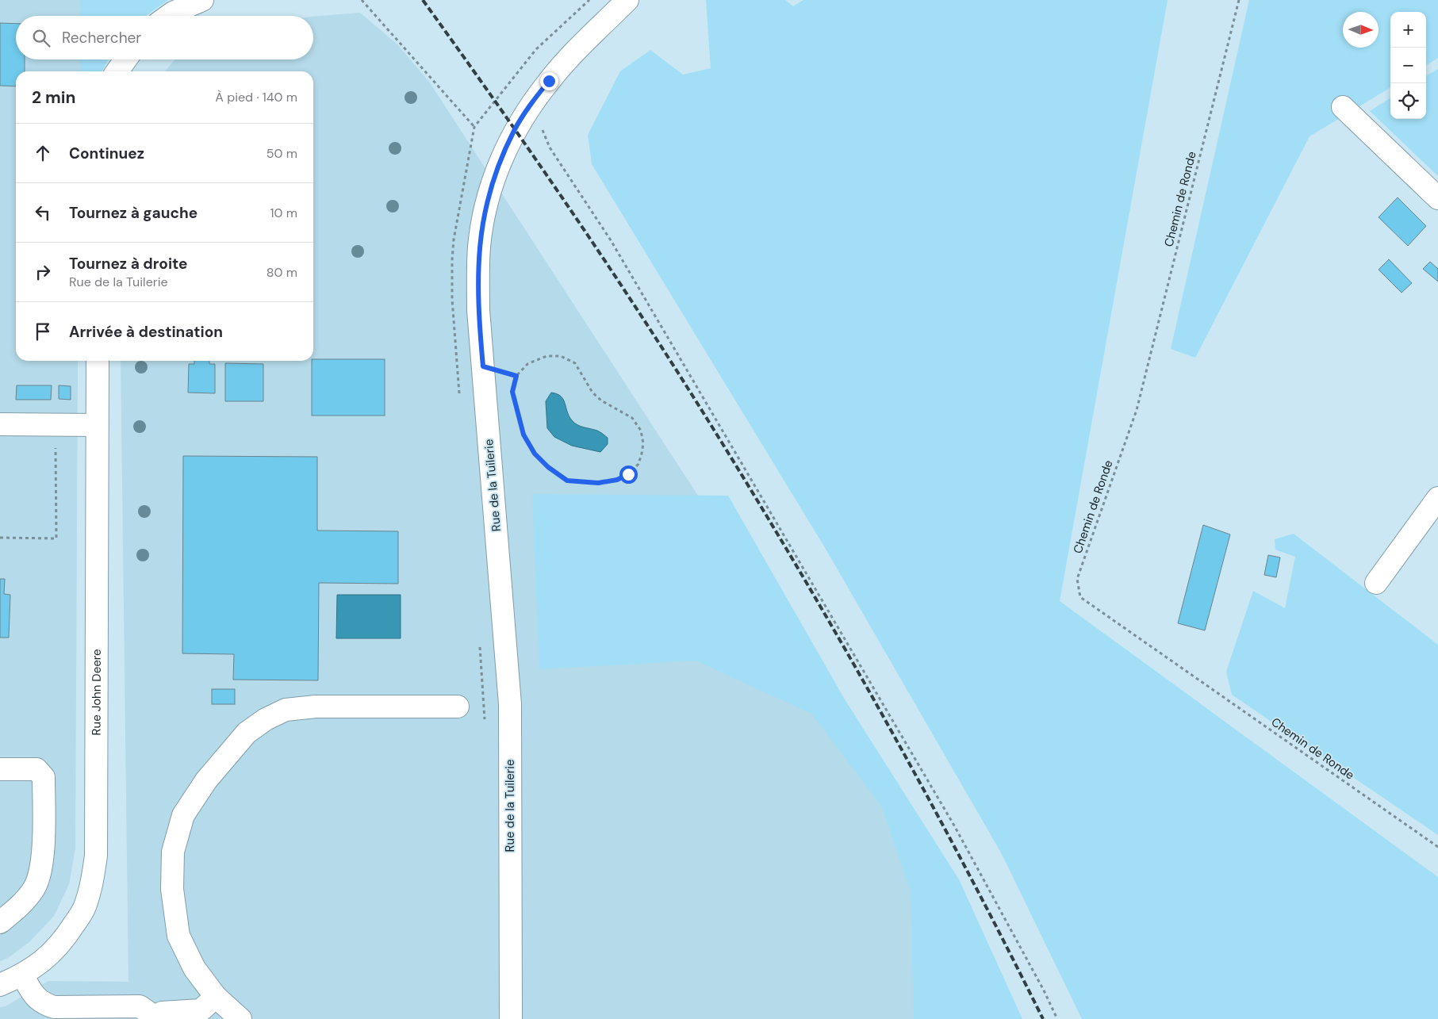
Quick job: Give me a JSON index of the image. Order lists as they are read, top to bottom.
{
  "streets": {
    "street": ["Rue de la Tuilerie", "Rue John Deere"],
    "path": ["Chemin de Ronde"]
  },
  "north": "right",
  "page": {
    "map_buttons": ["+", "−"],
    "search": "Rechercher",
    "heading": ["2 min", "À pied · 140 m"],
    "list": [
      ["Continuez", "50 m"],
      ["Tournez à gauche", "10 m"],
      ["Tournez à droite", "Rue de la Tuilerie", "80 m"],
      "Arrivée à destination"
    ]
  }
}
